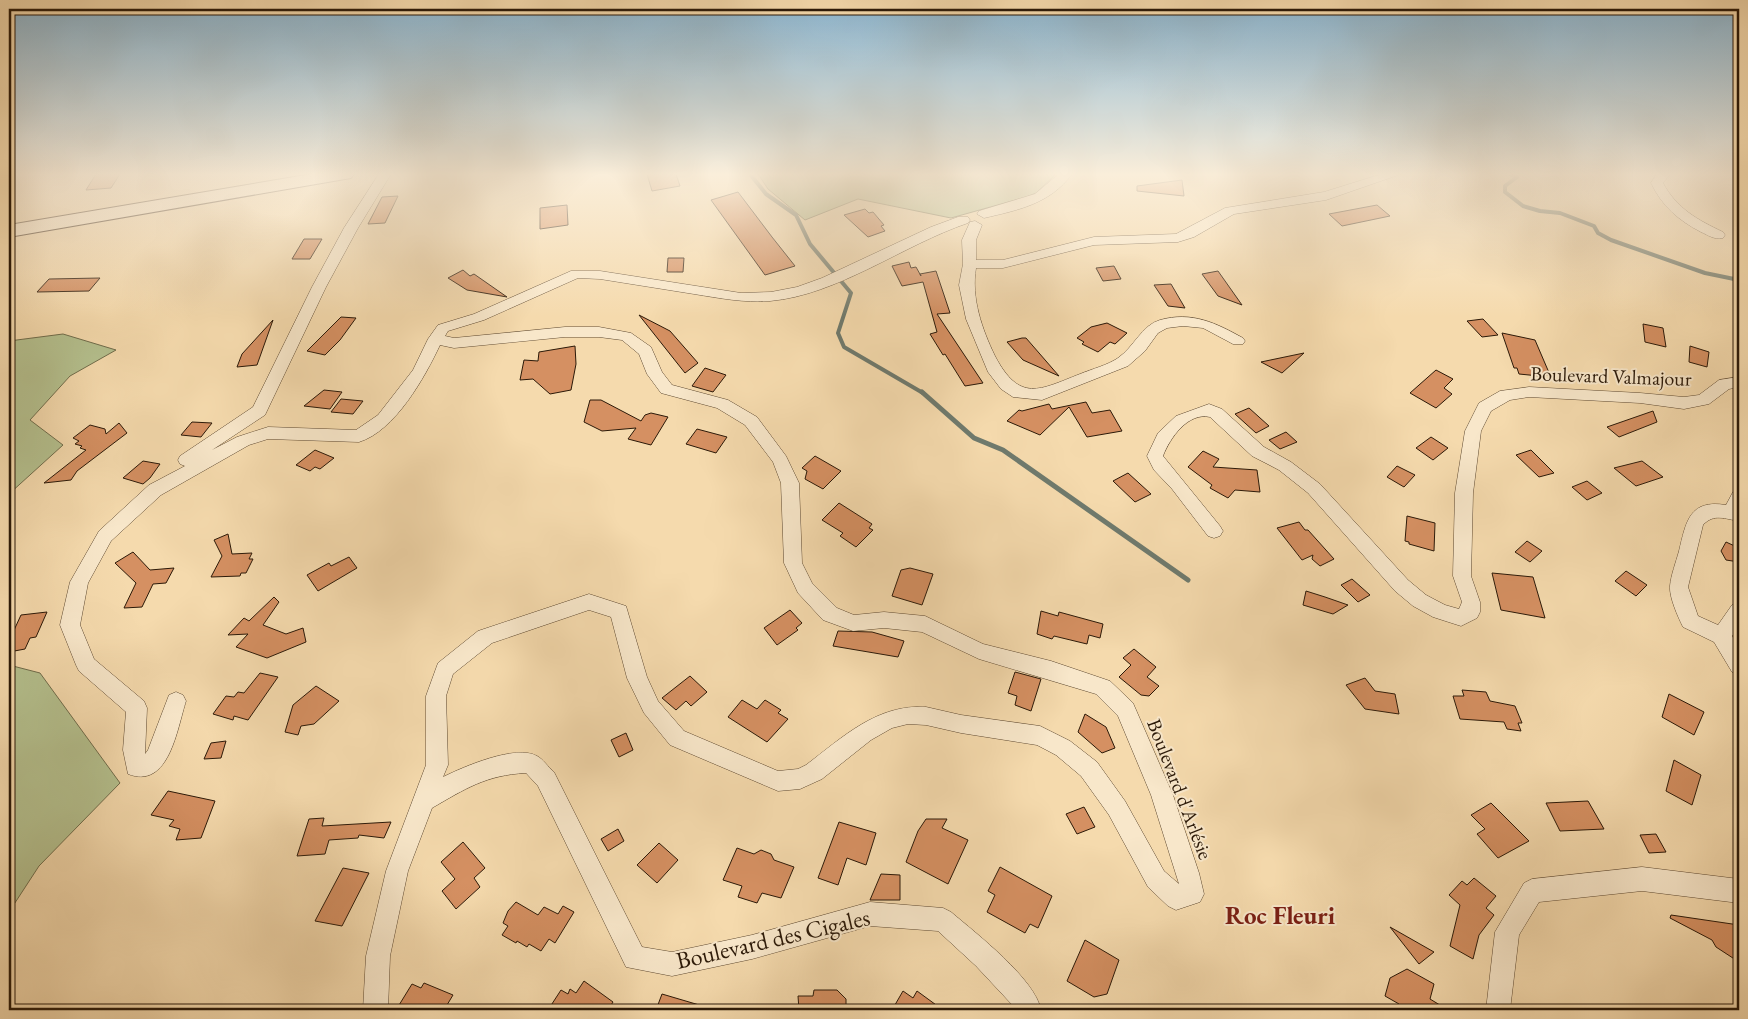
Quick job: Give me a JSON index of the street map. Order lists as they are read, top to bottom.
{
  "streets": {
    "street": ["Boulevard Valmajour", "Boulevard d'Arlésie", "Boulevard des Cigales"]
  },
  "crossings": [
    ["Boulevard d'Arlésie", "Boulevard des Cigales"]
  ],
  "districts": ["Roc Fleuri"]
}
